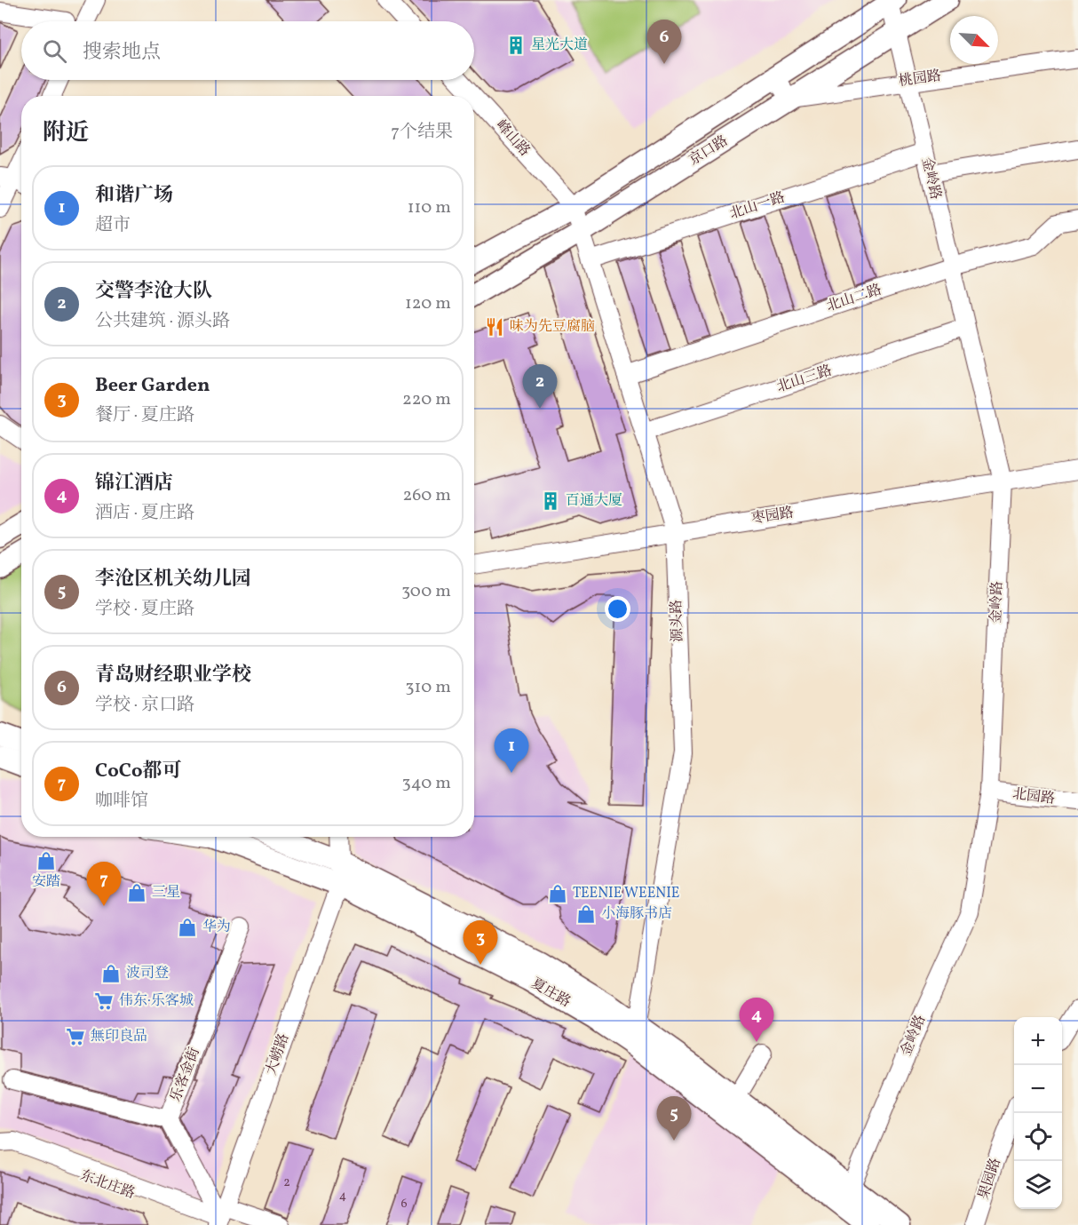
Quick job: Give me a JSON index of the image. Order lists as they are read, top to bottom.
{
  "streets": {
    "main road": ["京口路", "夏庄路"],
    "street": [
      "桃园路",
      "峰山路",
      "金岭路",
      "北山一路",
      "北山二路",
      "北山三路",
      "枣园路",
      "源头路",
      "北园路",
      "大崂路",
      "乐客金街",
      "果园路"
    ]
  },
  "crossings": [
    ["桃园路", "京口路"],
    ["桃园路", "金岭路"],
    ["峰山路", "京口路"],
    ["峰山路", "源头路"],
    ["京口路", "金岭路"],
    ["京口路", "源头路"],
    ["金岭路", "北山一路"],
    ["金岭路", "北山二路"],
    ["金岭路", "北山三路"],
    ["金岭路", "枣园路"],
    ["金岭路", "北园路"],
    ["金岭路", "夏庄路"],
    ["北山一路", "源头路"],
    ["北山二路", "源头路"],
    ["北山三路", "源头路"],
    ["枣园路", "源头路"],
    ["源头路", "夏庄路"],
    ["夏庄路", "大崂路"],
    ["大崂路", "乐客金街"]
  ],
  "places": {
    "building": ["星光大道", "百通大厦"],
    "restaurant": ["味为先豆腐脑"],
    "shop": [
      "安踏",
      "三星",
      "TEENIE WEENIE",
      "小海豚书店",
      "华为",
      "波司登"
    ],
    "supermarket": ["伟东·乐客城", "無印良品"]
  },
  "house_numbers": ["2", "4", "6"],
  "north": "bottom right",
  "page": {
    "pins": [
      "6",
      "2",
      "1",
      "7",
      "3",
      "4",
      "5"
    ],
    "search": "搜索地点",
    "heading": ["附近", "7个结果"],
    "list": [
      {
        "mark": "1",
        "name": "和谐广场",
        "note": "超市",
        "value": "110 m"
      },
      {
        "mark": "2",
        "name": "交警李沧大队",
        "note": "公共建筑 · 源头路",
        "value": "120 m"
      },
      {
        "mark": "3",
        "name": "Beer Garden",
        "note": "餐厅 · 夏庄路",
        "value": "220 m"
      },
      {
        "mark": "4",
        "name": "锦江酒店",
        "note": "酒店 · 夏庄路",
        "value": "260 m"
      },
      {
        "mark": "5",
        "name": "李沧区机关幼儿园",
        "note": "学校 · 夏庄路",
        "value": "300 m"
      },
      {
        "mark": "6",
        "name": "青岛财经职业学校",
        "note": "学校 · 京口路",
        "value": "310 m"
      },
      {
        "mark": "7",
        "name": "CoCo都可",
        "note": "咖啡馆",
        "value": "340 m"
      }
    ],
    "map_buttons": ["+", "−"]
  }
}
